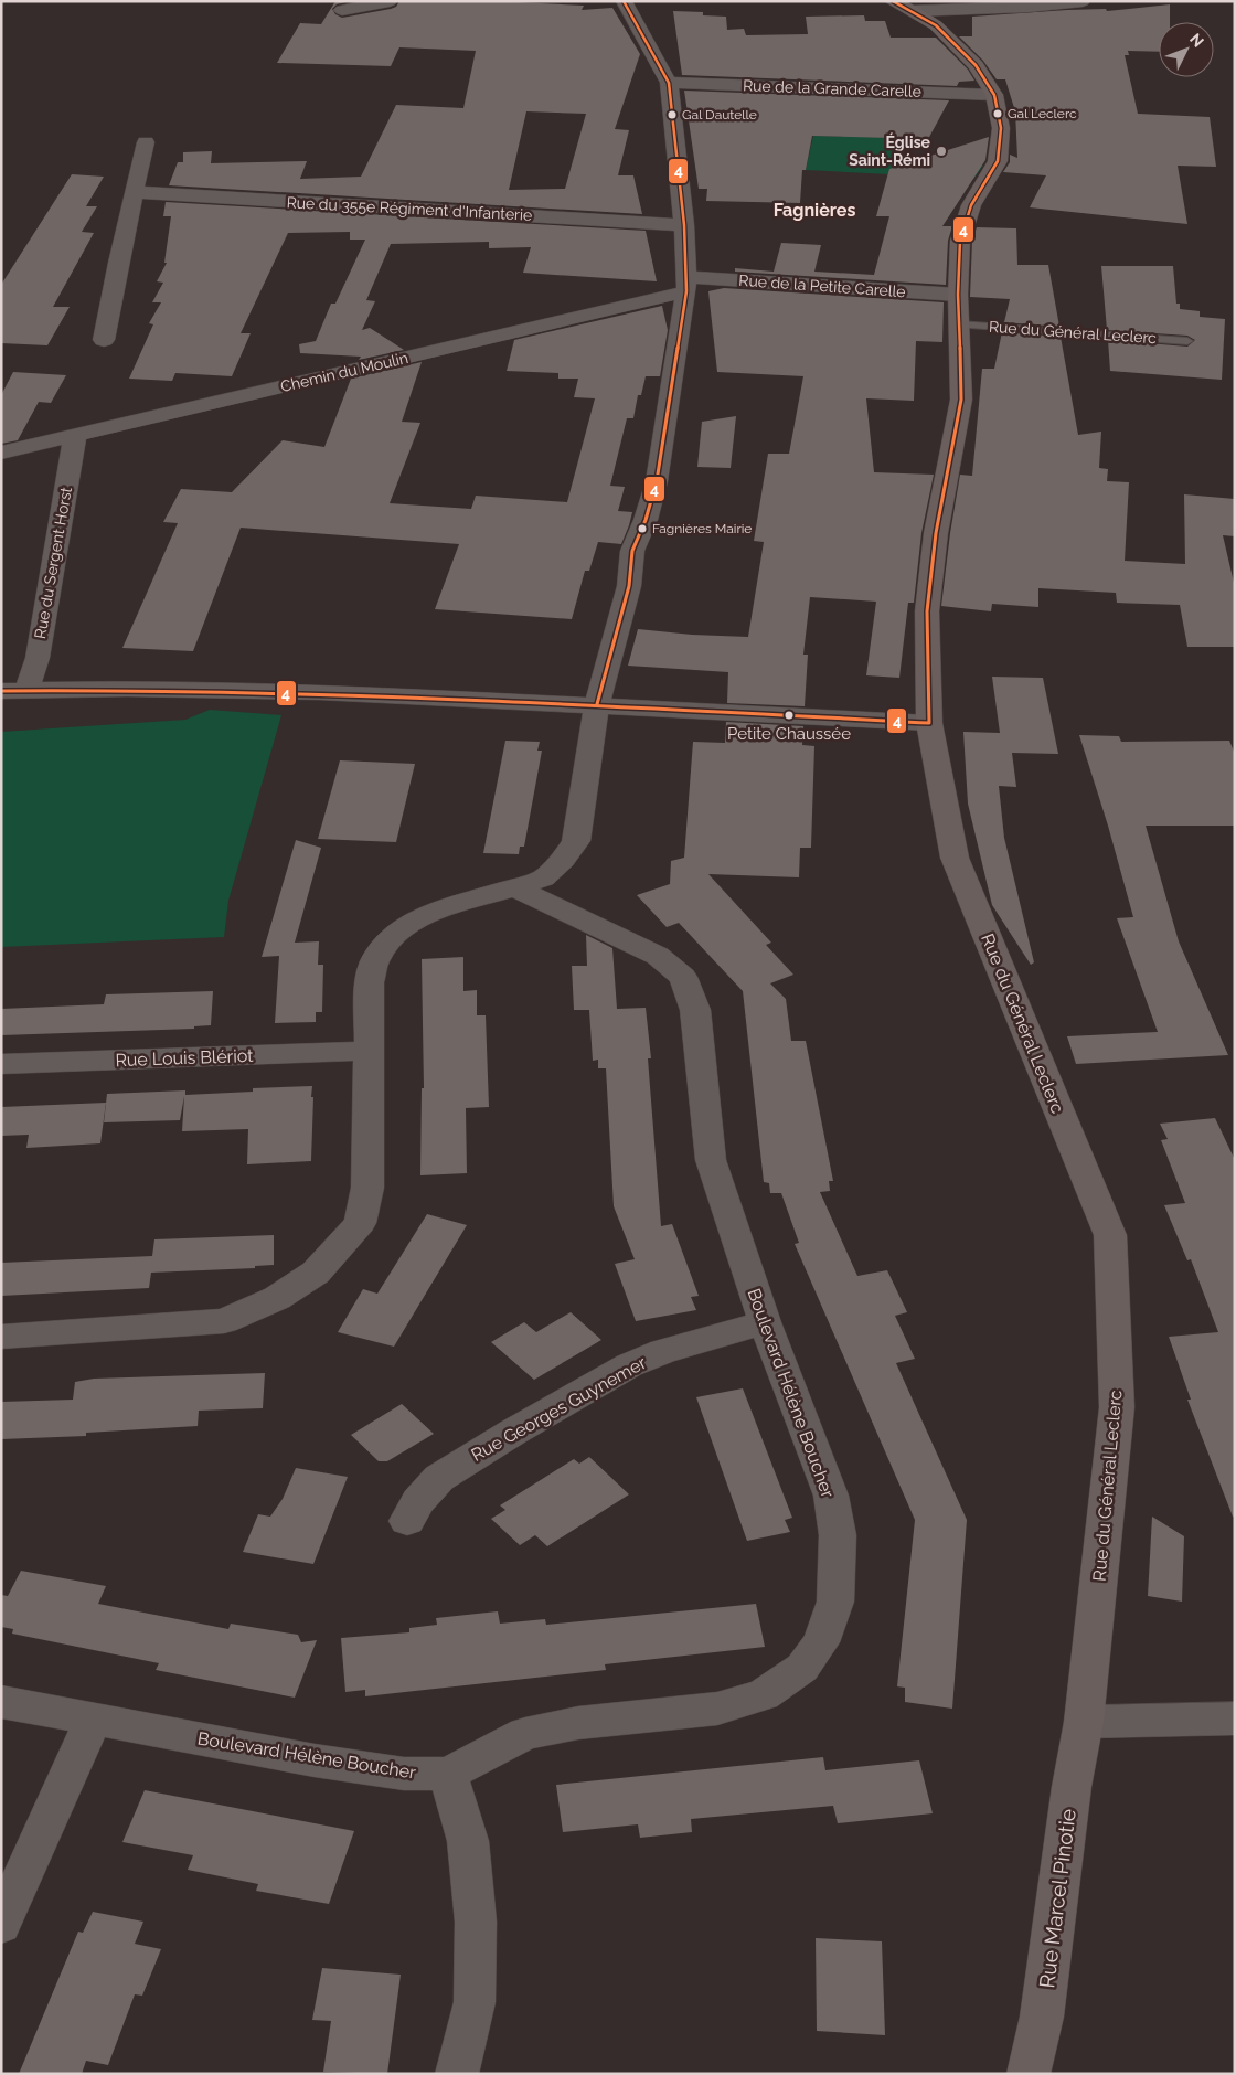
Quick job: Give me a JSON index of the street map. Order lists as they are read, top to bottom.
{
  "streets": {
    "street": [
      "Rue de la Grande Carelle",
      "Rue du 355e Régiment d'Infanterie",
      "Rue de la Petite Carelle",
      "Rue du Général Leclerc",
      "Chemin du Moulin",
      "Rue du Sergent Horst",
      "Rue Louis Blériot",
      "Boulevard Hélène Boucher",
      "Rue Georges Guynemer",
      "Rue Marcel Pinotie"
    ]
  },
  "crossings": [
    ["Rue de la Grande Carelle", "Rue du Général Leclerc"],
    ["Rue de la Petite Carelle", "Rue du Général Leclerc"],
    ["Rue de la Petite Carelle", "Chemin du Moulin"],
    ["Rue du Général Leclerc", "Rue Marcel Pinotie"],
    ["Chemin du Moulin", "Rue du Sergent Horst"],
    ["Boulevard Hélène Boucher", "Rue Georges Guynemer"]
  ],
  "districts": ["Fagnières"],
  "places": [
    "Gal Leclerc",
    "Gal Dautelle",
    "Église Saint-Rémi",
    "Fagnières Mairie",
    "Petite Chaussée"
  ],
  "lines": ["transit line 4"],
  "north": "top right"
}
